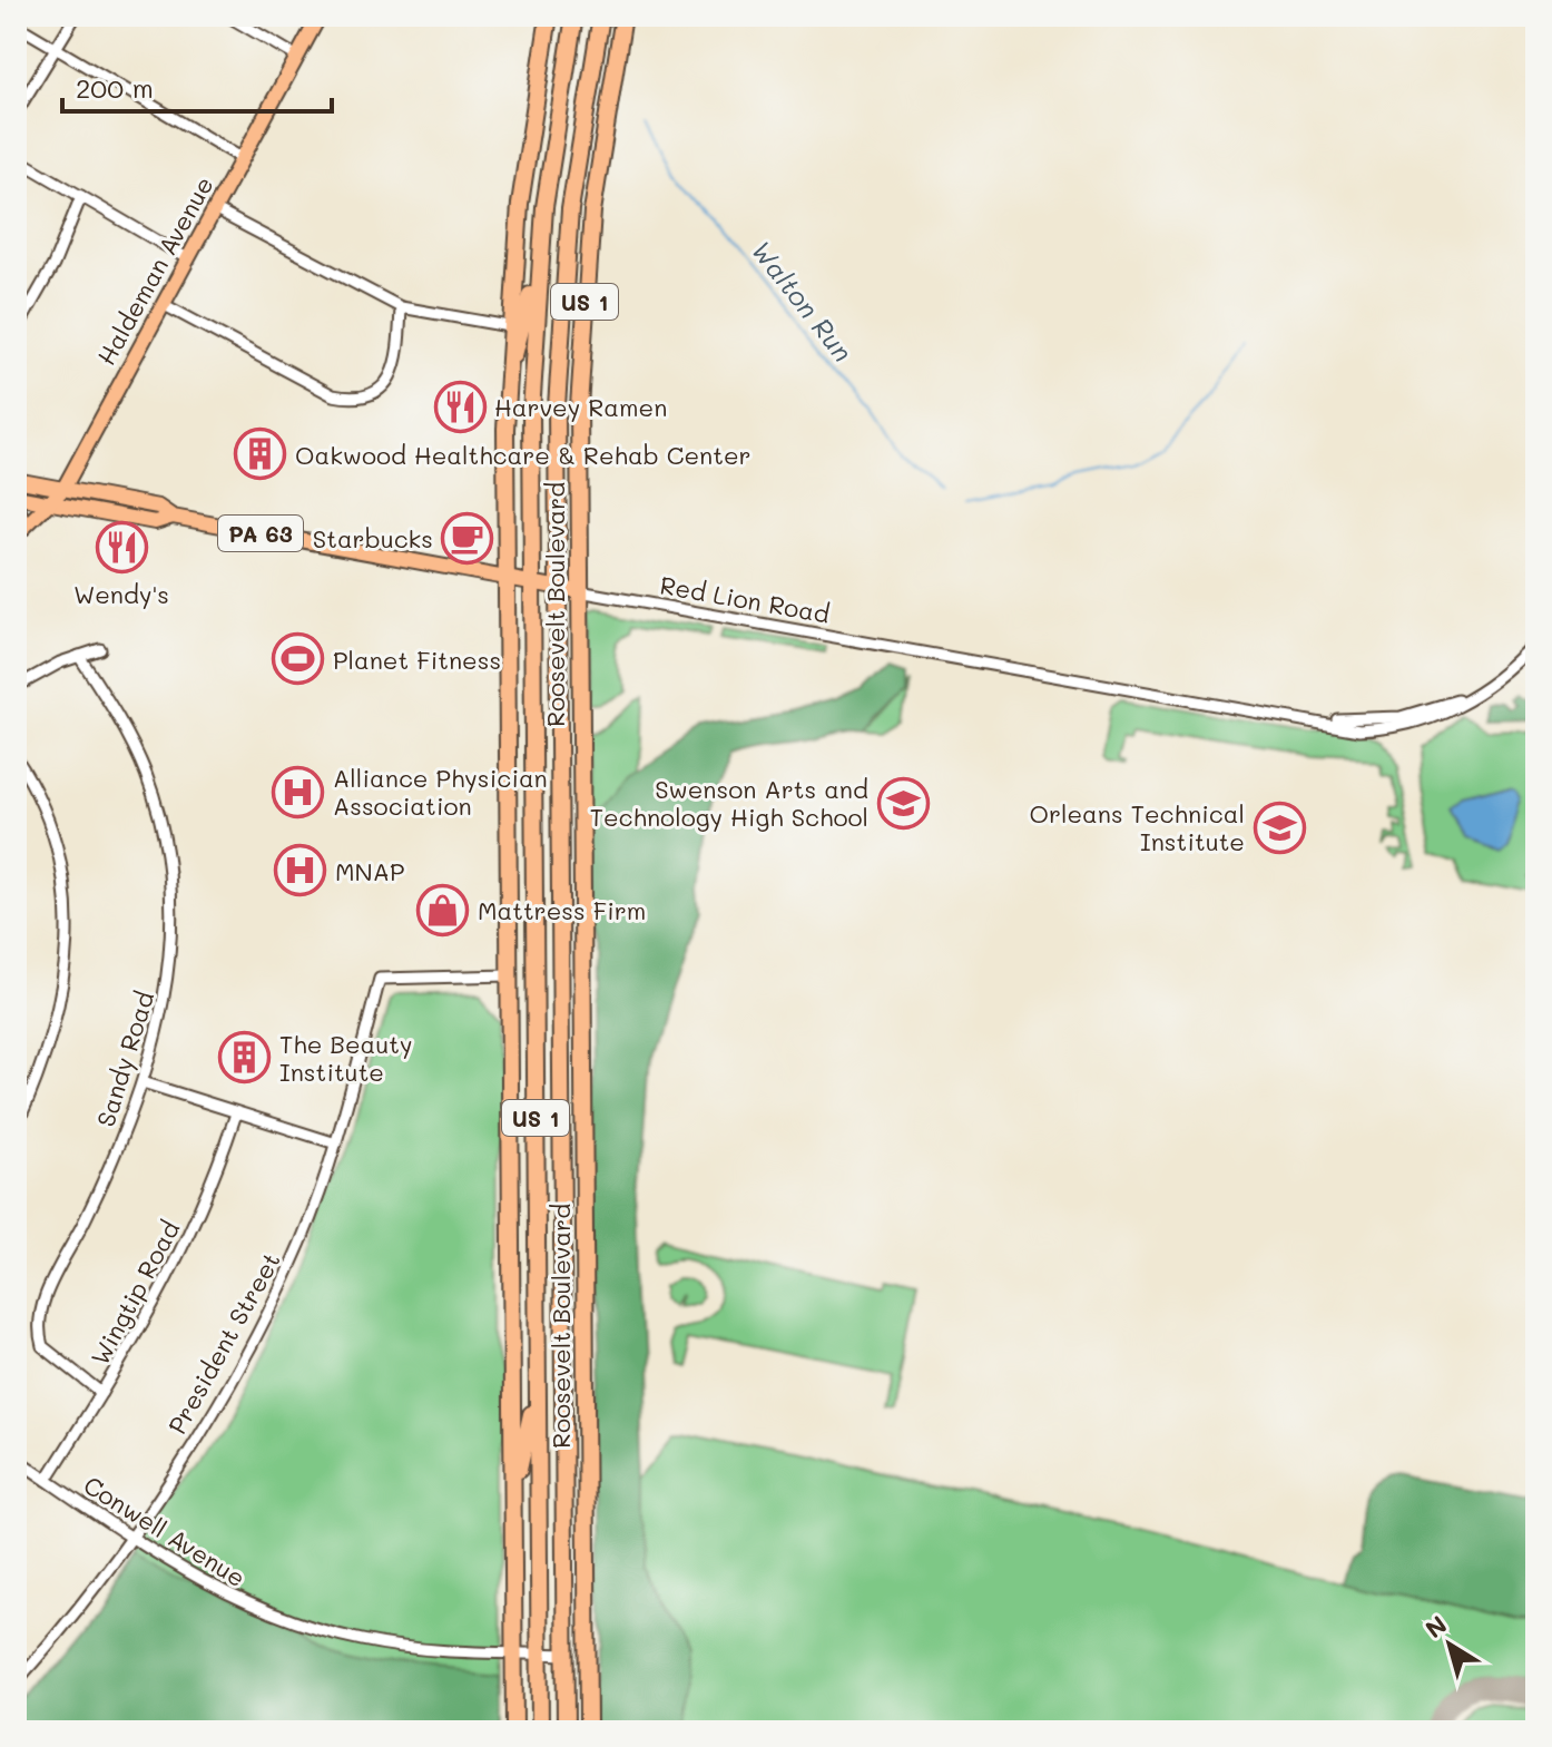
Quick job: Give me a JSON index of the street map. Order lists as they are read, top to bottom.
{
  "streets": {
    "highway": ["US 1", "Roosevelt Boulevard"],
    "main road": ["Haldeman Avenue", "PA 63", "Red Lion Road"],
    "street": [
      "Sandy Road",
      "Wingtip Road",
      "President Street",
      "Conwell Avenue"
    ]
  },
  "crossings": [
    ["Haldeman Avenue", "Red Lion Road"],
    ["Red Lion Road", "Roosevelt Boulevard"],
    ["Roosevelt Boulevard", "President Street"],
    ["Roosevelt Boulevard", "Conwell Avenue"],
    ["Sandy Road", "Wingtip Road"],
    ["Wingtip Road", "Conwell Avenue"],
    ["President Street", "Conwell Avenue"]
  ],
  "water": ["Walton Run"],
  "places": {
    "restaurant": ["Harvey Ramen", "Wendy's"],
    "building": ["Oakwood Healthcare & Rehab Center", "The Beauty Institute"],
    "cafe": ["Starbucks"],
    "sports": ["Planet Fitness"],
    "hospital": ["Alliance Physician Association", "MNAP"],
    "school or university": ["Swenson Arts and Technology High School", "Orleans Technical Institute"],
    "shop": ["Mattress Firm"]
  },
  "scale_bar": "200 m",
  "north": "top left"
}
